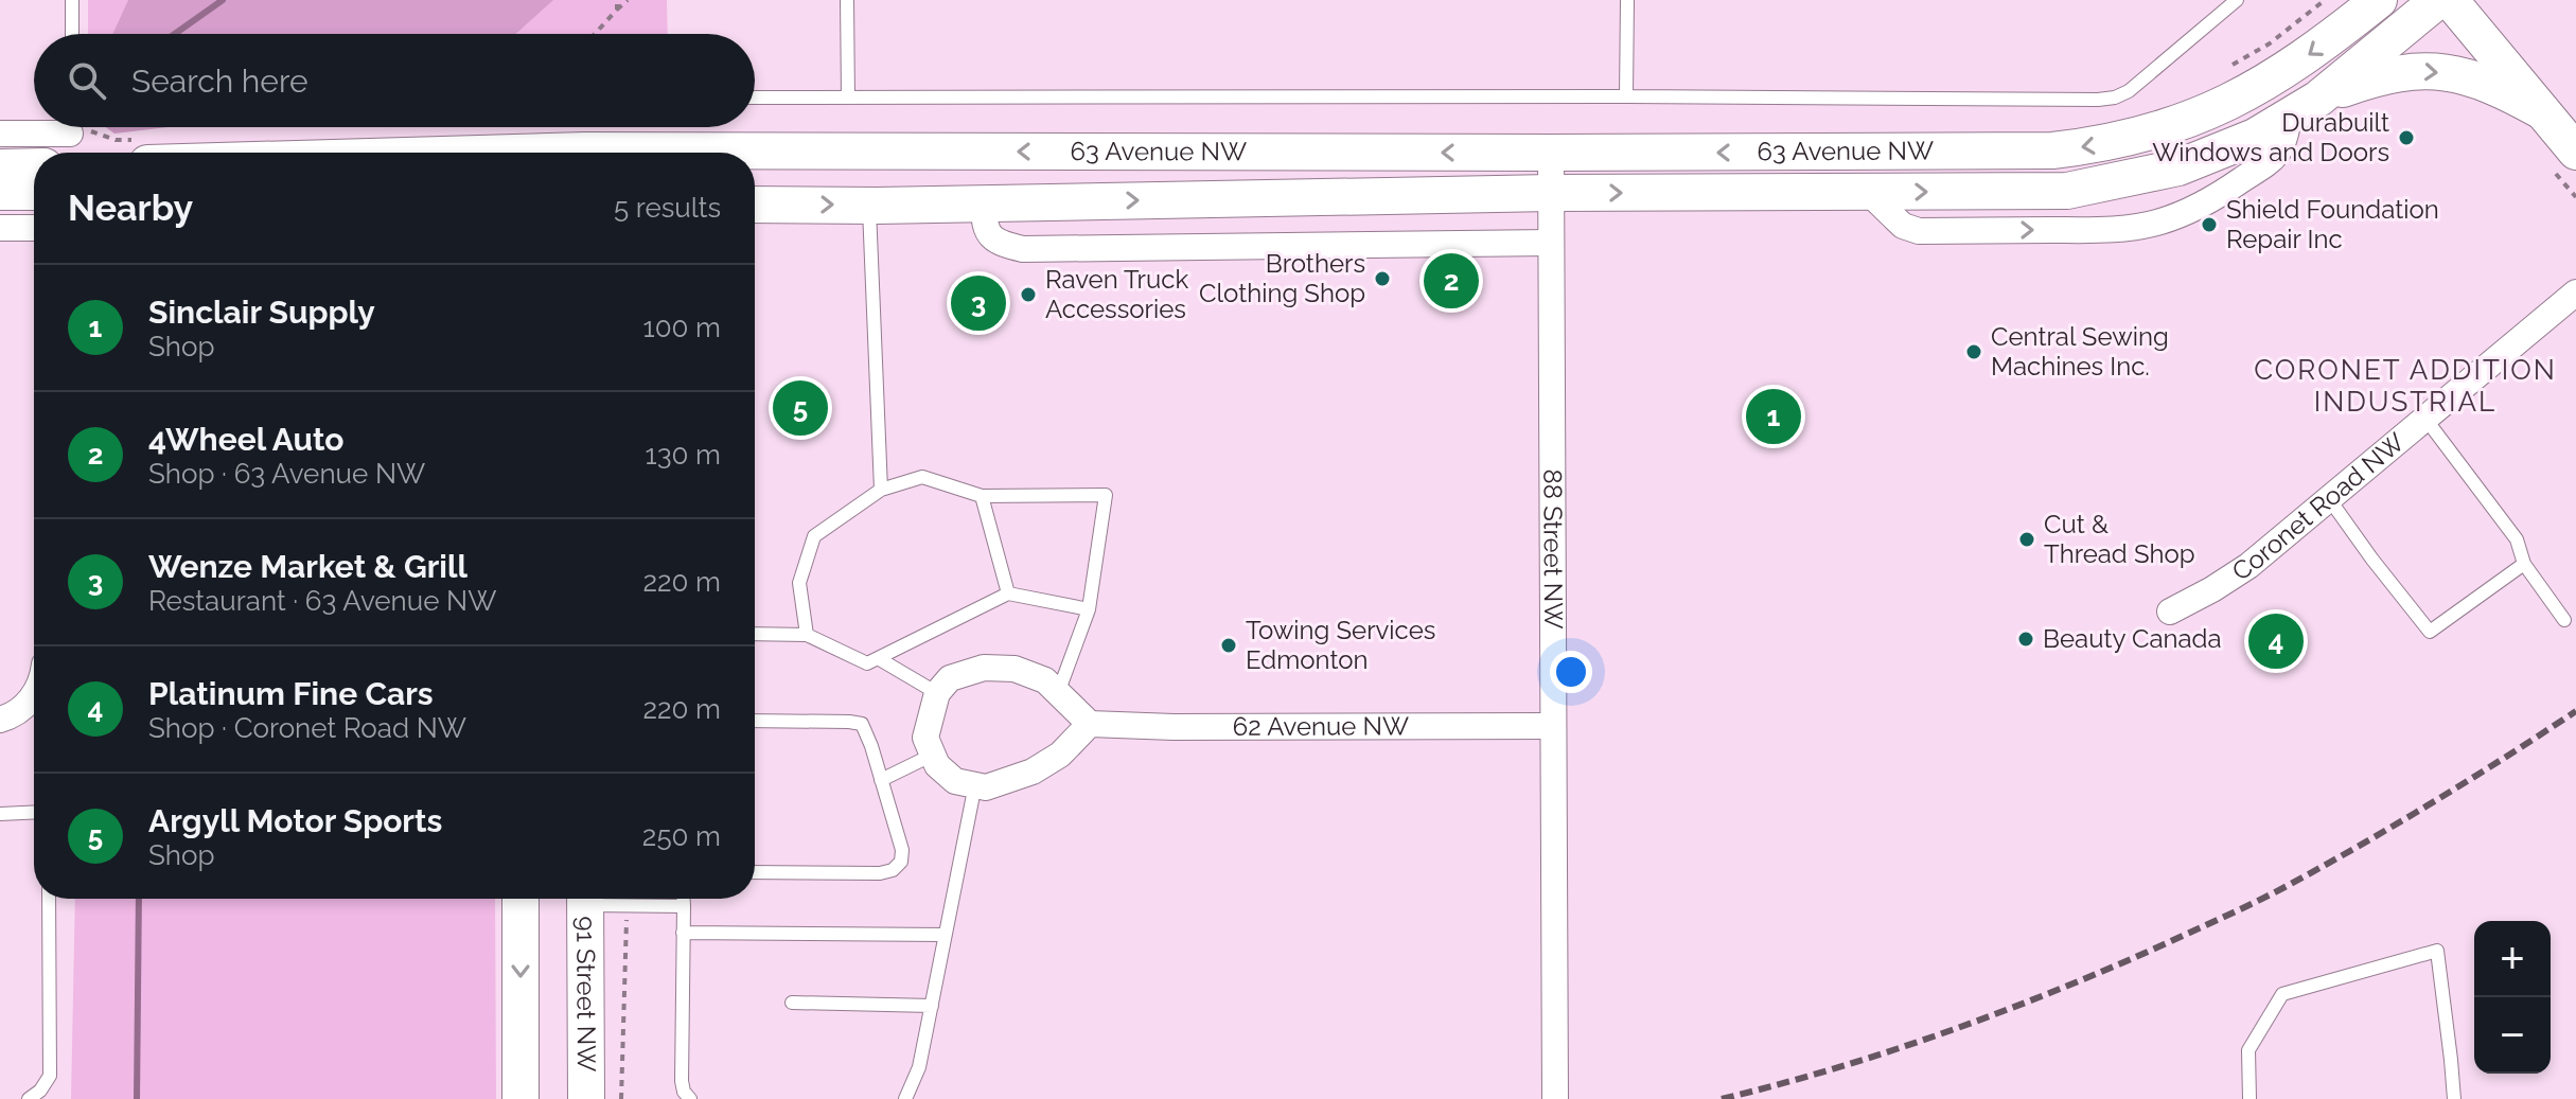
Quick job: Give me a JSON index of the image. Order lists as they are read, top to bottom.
{
  "streets": {
    "main road": ["63 Avenue NW", "91 Street NW"],
    "street": ["Coronet Road NW", "88 Street NW", "62 Avenue NW"]
  },
  "crossings": [
    ["63 Avenue NW", "88 Street NW"],
    ["88 Street NW", "62 Avenue NW"]
  ],
  "districts": ["CORONET ADDITION INDUSTRIAL"],
  "places": [
    "Durabuilt Windows and Doors",
    "Shield Foundation Repair Inc",
    "Brothers Clothing Shop",
    "Raven Truck Accessories",
    "Central Sewing Machines Inc.",
    "Cut & Thread Shop",
    "Beauty Canada",
    "Towing Services Edmonton"
  ],
  "page": {
    "search": "Search here",
    "heading": ["Nearby", "5 results"],
    "pins": [
      "2",
      "3",
      "5",
      "1",
      "4"
    ],
    "list": [
      {
        "mark": "1",
        "name": "Sinclair Supply",
        "note": "Shop",
        "value": "100 m"
      },
      {
        "mark": "2",
        "name": "4Wheel Auto",
        "note": "Shop · 63 Avenue NW",
        "value": "130 m"
      },
      {
        "mark": "3",
        "name": "Wenze Market & Grill",
        "note": "Restaurant · 63 Avenue NW",
        "value": "220 m"
      },
      {
        "mark": "4",
        "name": "Platinum Fine Cars",
        "note": "Shop · Coronet Road NW",
        "value": "220 m"
      },
      {
        "mark": "5",
        "name": "Argyll Motor Sports",
        "note": "Shop",
        "value": "250 m"
      }
    ],
    "map_buttons": ["+", "−"]
  }
}
